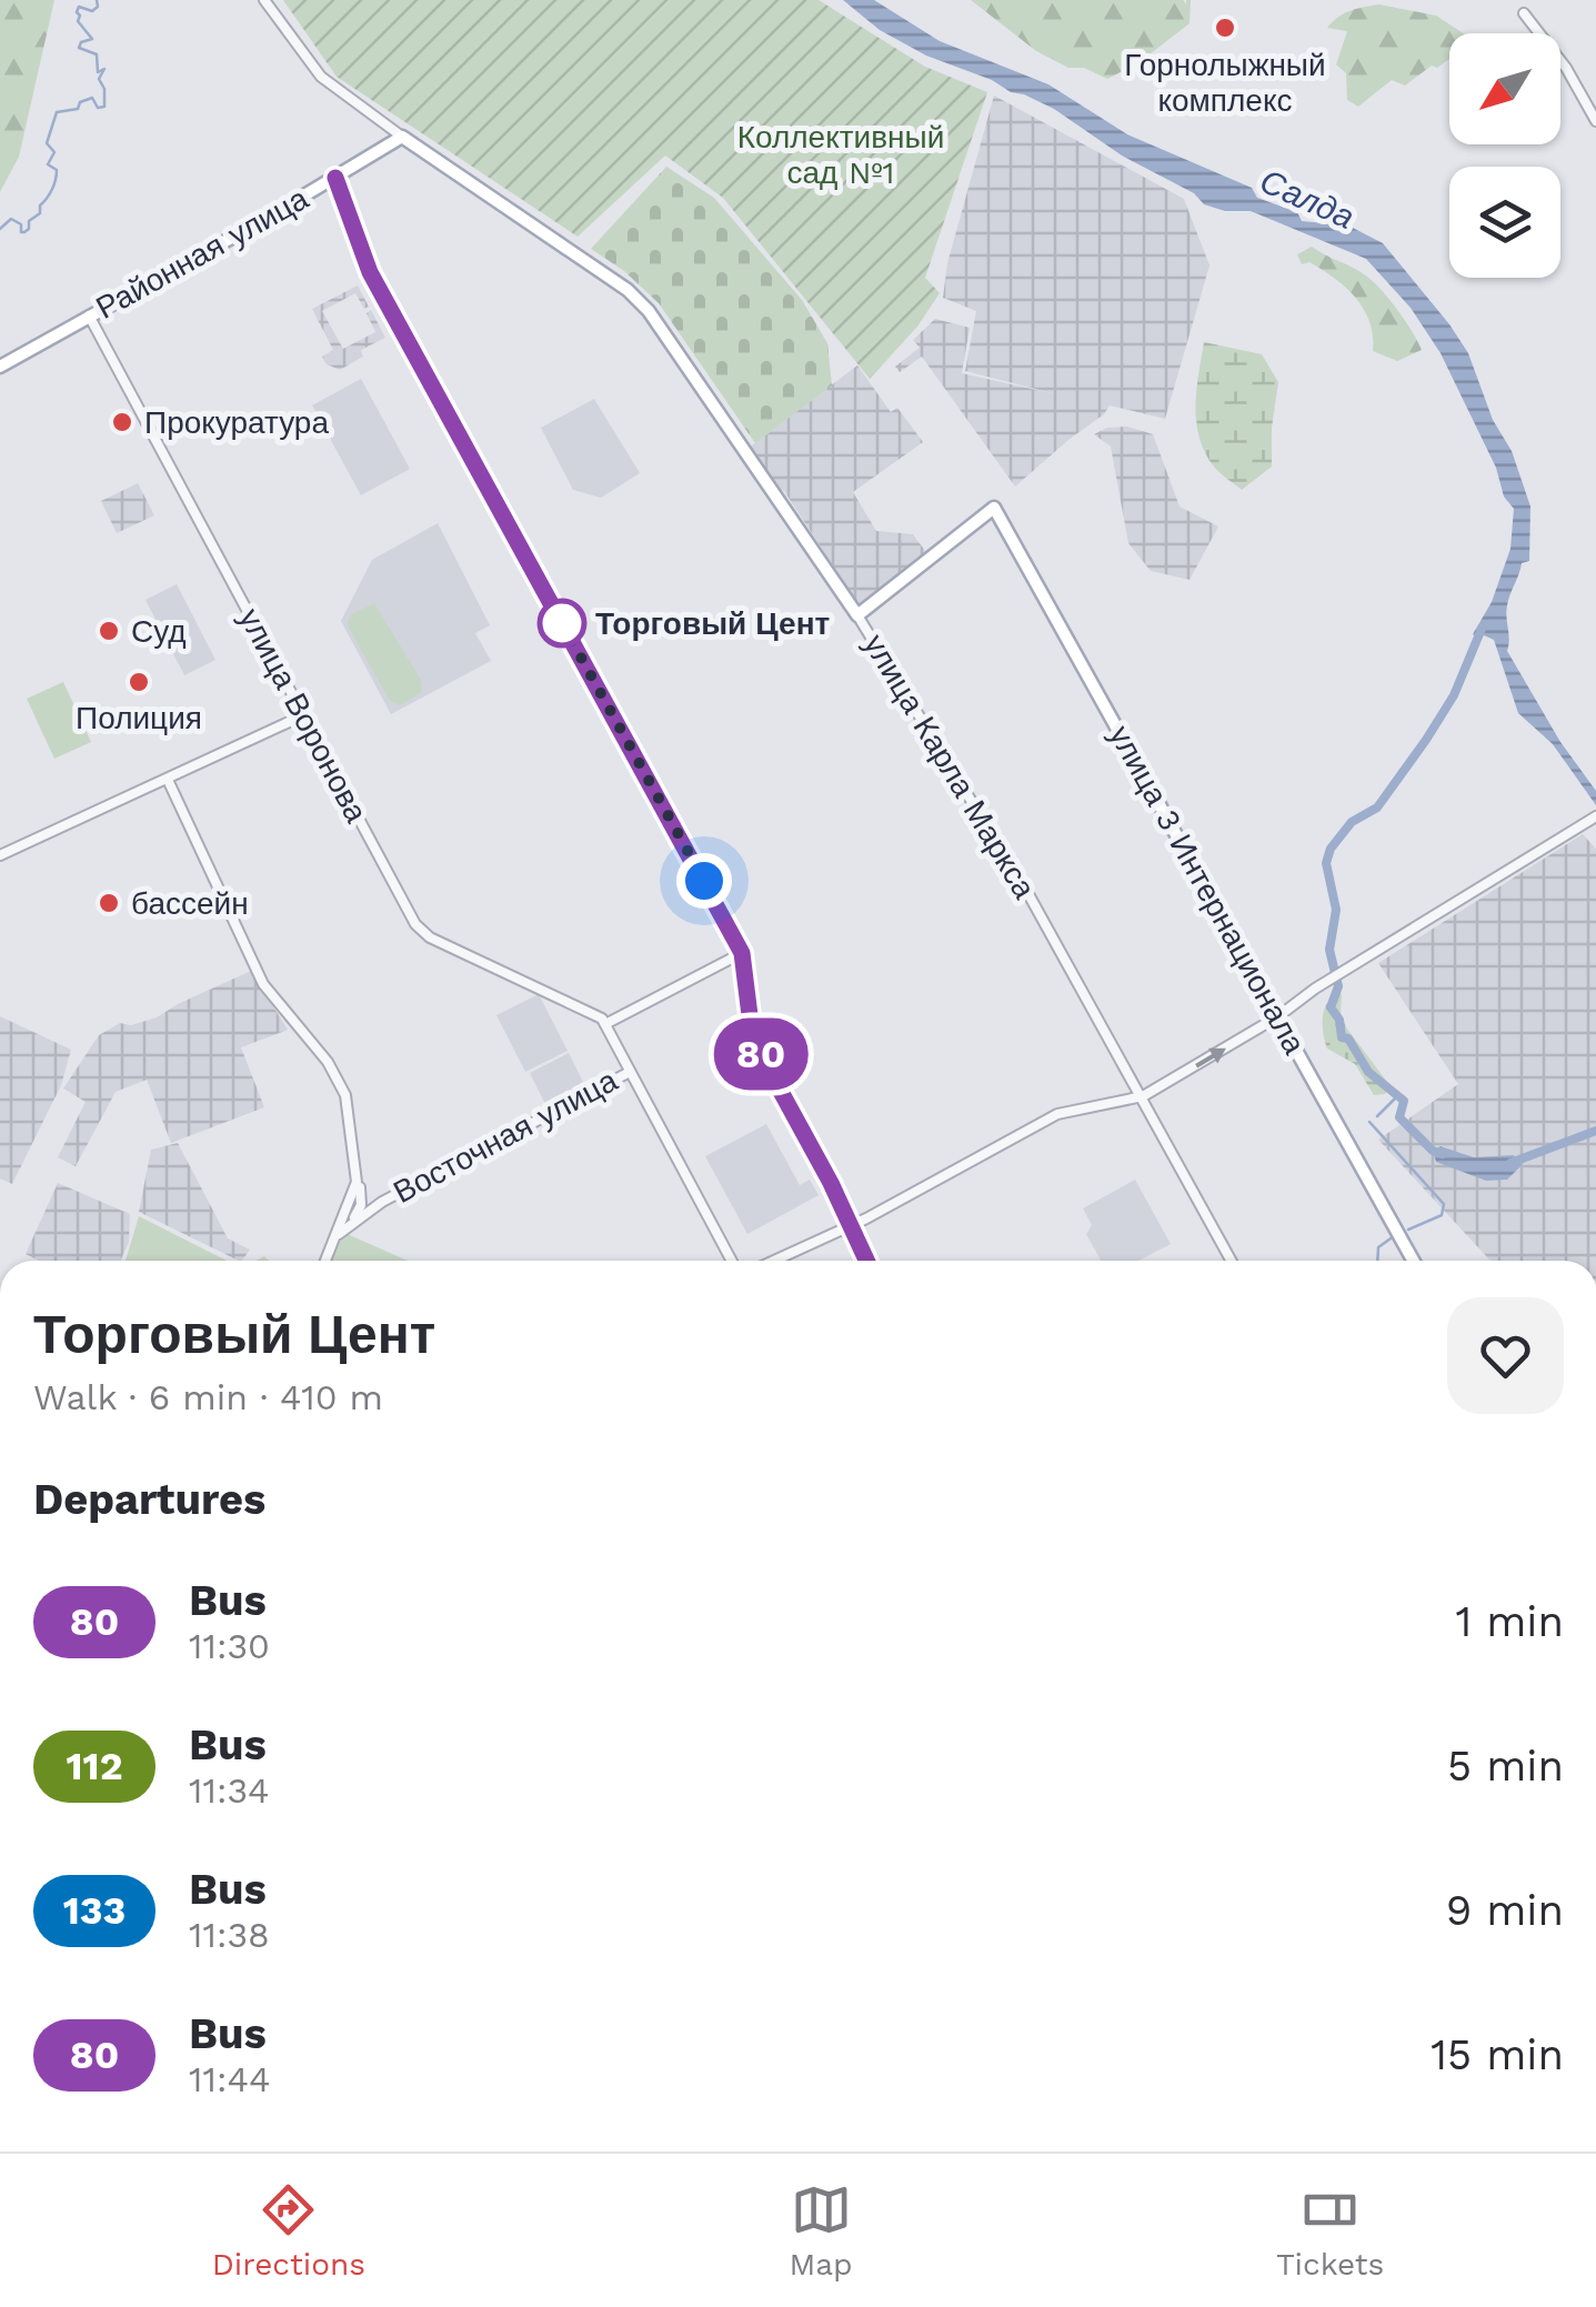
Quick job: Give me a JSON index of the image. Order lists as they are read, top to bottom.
{
  "streets": {
    "main road": ["Районная улица", "улица Карла Маркса", "улица 3 Интернационала"],
    "street": ["улица Воронова", "Восточная улица"]
  },
  "crossings": [
    ["Районная улица", "улица Воронова"],
    ["Районная улица", "улица Карла Маркса"],
    ["улица Карла Маркса", "улица 3 Интернационала"]
  ],
  "water": ["Салда"],
  "parks": ["Коллективный сад №1"],
  "places": [
    "Горнолыжный комплекс",
    "Прокуратура",
    "Торговый Цент",
    "Суд",
    "Полиция",
    "бассейн"
  ],
  "lines": ["bus line 80"],
  "north": "bottom left",
  "page": {
    "on_map": "80",
    "heading": [
      ["Торговый Цент", "Walk · 6 min · 410 m"],
      "Departures"
    ],
    "list": [
      {
        "mark": "80",
        "name": "Bus",
        "note": "11:30",
        "value": "1 min"
      },
      {
        "mark": "112",
        "name": "Bus",
        "note": "11:34",
        "value": "5 min"
      },
      {
        "mark": "133",
        "name": "Bus",
        "note": "11:38",
        "value": "9 min"
      },
      {
        "mark": "80",
        "name": "Bus",
        "note": "11:44",
        "value": "15 min"
      }
    ],
    "tabs": ["Directions", "Map", "Tickets"]
  }
}
